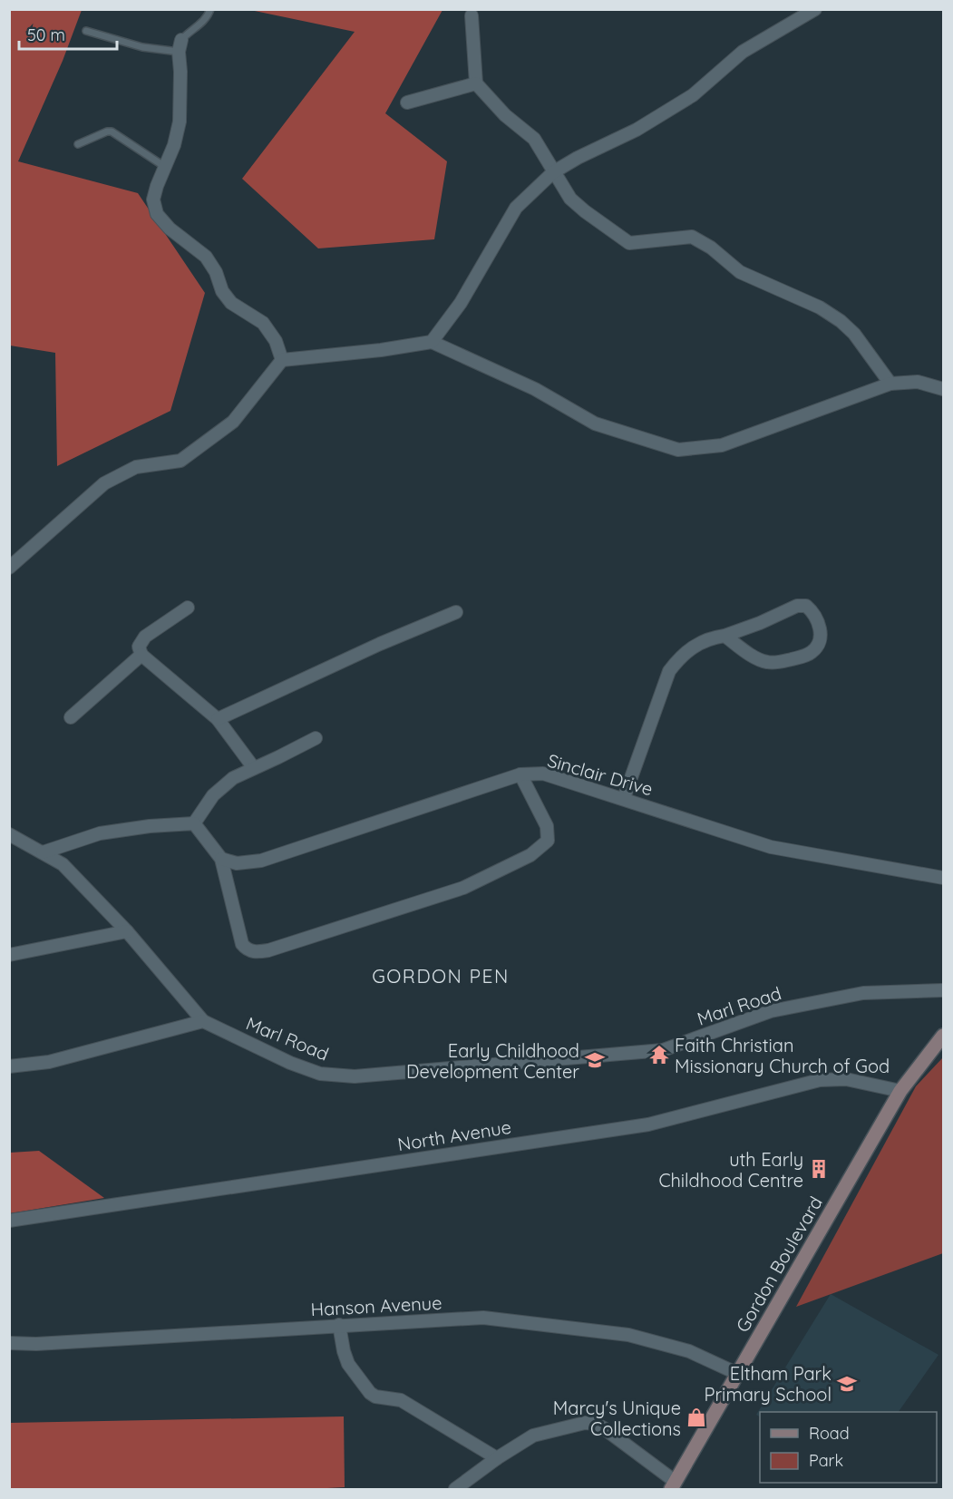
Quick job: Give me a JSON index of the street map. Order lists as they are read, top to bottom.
{
  "streets": {
    "street": [
      "Sinclair Drive",
      "Marl Road",
      "North Avenue",
      "Gordon Boulevard",
      "Hanson Avenue"
    ]
  },
  "crossings": [
    ["North Avenue", "Gordon Boulevard"],
    ["Gordon Boulevard", "Hanson Avenue"]
  ],
  "districts": ["GORDON PEN"],
  "places": {
    "temple": ["Faith Christian Missionary Church of God"],
    "school or university": ["Early Childhood Development Center", "Eltham Park Primary School"],
    "building": ["uth Early Childhood Centre"],
    "shop": ["Marcy's Unique Collections"]
  },
  "legend": ["Road", "Park"],
  "scale_bar": "50 m"
}
